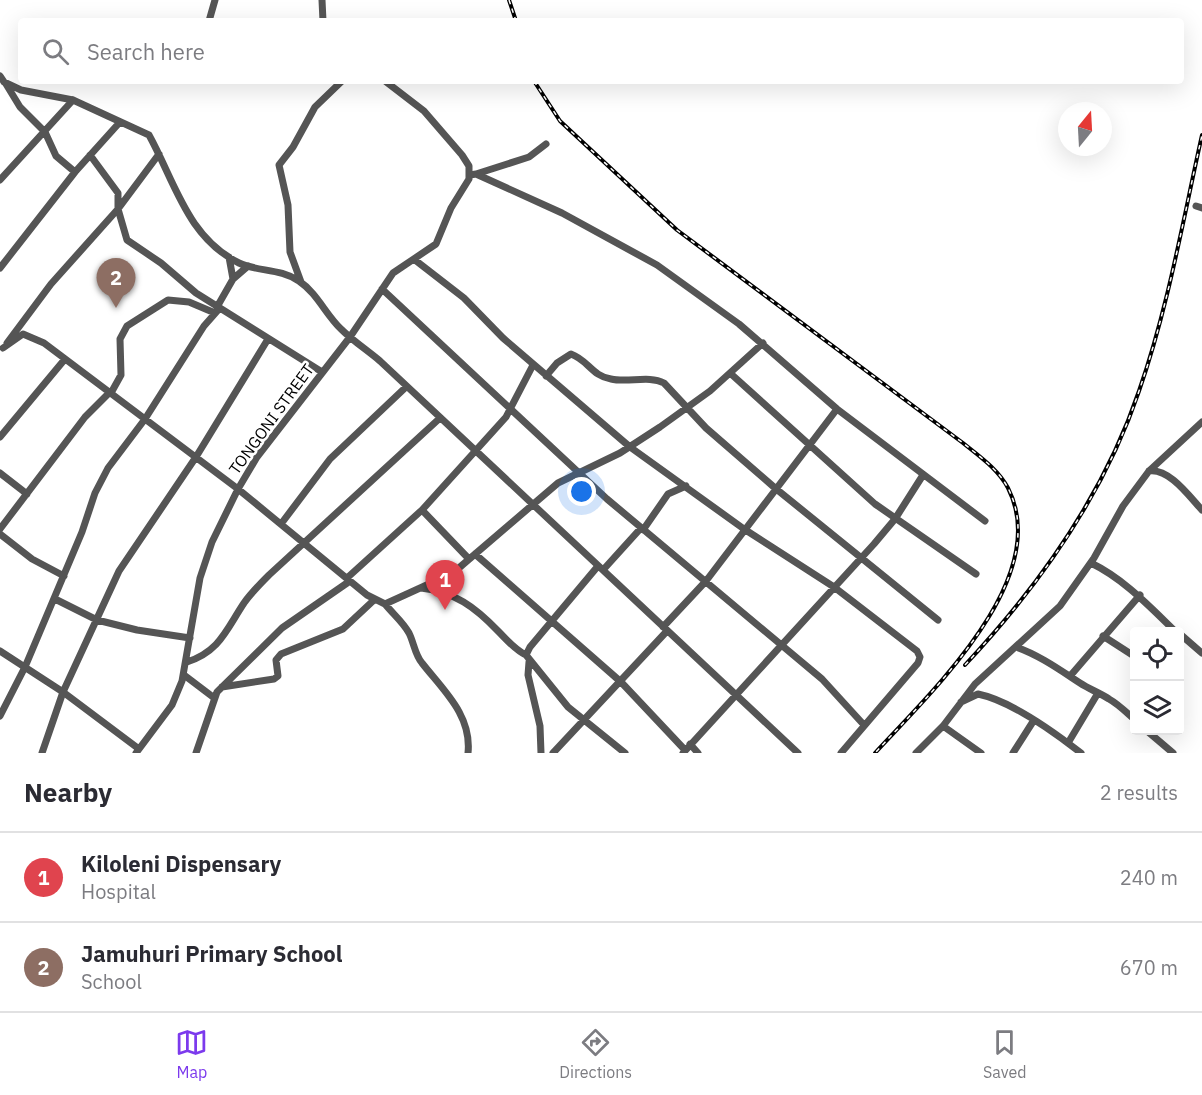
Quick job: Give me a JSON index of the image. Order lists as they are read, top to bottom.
{
  "streets": {
    "street": ["TONGONI STREET"]
  },
  "north": "top",
  "page": {
    "search": "Search here",
    "pins": ["2", "1"],
    "heading": ["Nearby", "2 results"],
    "list": [
      {
        "mark": "1",
        "name": "Kiloleni Dispensary",
        "note": "Hospital",
        "value": "240 m"
      },
      {
        "mark": "2",
        "name": "Jamuhuri Primary School",
        "note": "School",
        "value": "670 m"
      }
    ],
    "nav": ["Map", "Directions", "Saved"]
  }
}
